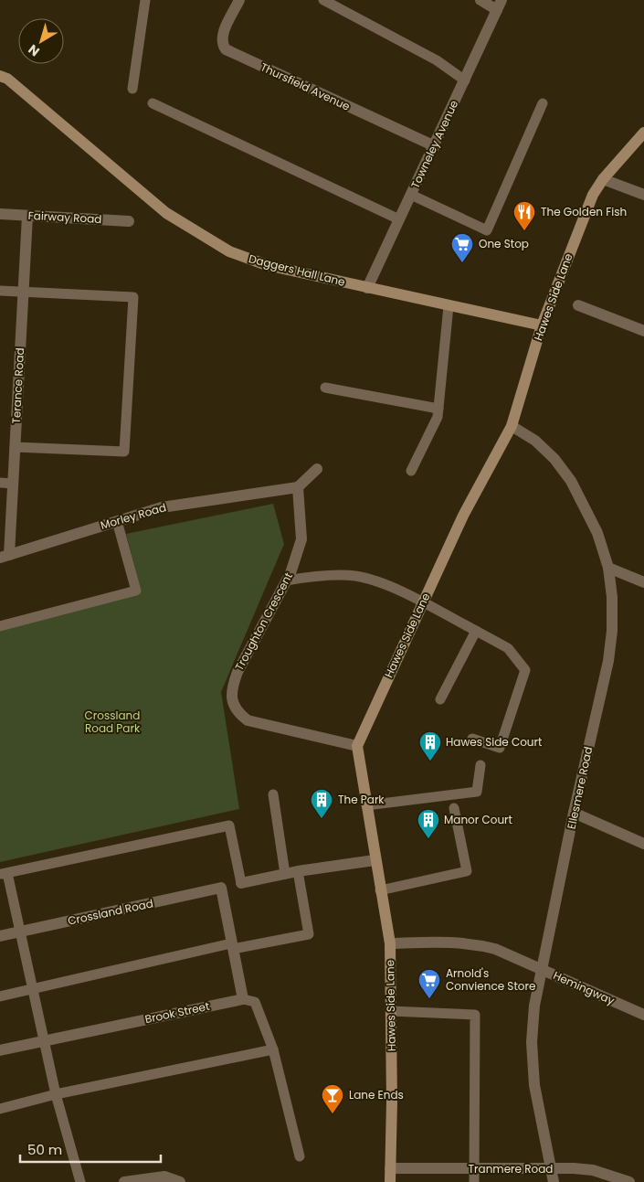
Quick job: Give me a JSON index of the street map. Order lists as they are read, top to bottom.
{
  "streets": {
    "main road": ["Daggers Hall Lane", "Hawes Side Lane"],
    "street": [
      "Thursfield Avenue",
      "Towneley Avenue",
      "Fairway Road",
      "Terance Road",
      "Morley Road",
      "Troughton Crescent",
      "Ellesmere Road",
      "Crossland Road",
      "Hemingway",
      "Brook Street",
      "Tranmere Road"
    ]
  },
  "crossings": [
    ["Thursfield Avenue", "Towneley Avenue"],
    ["Towneley Avenue", "Daggers Hall Lane"],
    ["Fairway Road", "Terance Road"],
    ["Daggers Hall Lane", "Hawes Side Lane"],
    ["Hawes Side Lane", "Troughton Crescent"],
    ["Hawes Side Lane", "Ellesmere Road"],
    ["Hawes Side Lane", "Hemingway"],
    ["Hawes Side Lane", "Tranmere Road"],
    ["Terance Road", "Morley Road"],
    ["Morley Road", "Troughton Crescent"],
    ["Ellesmere Road", "Hemingway"],
    ["Ellesmere Road", "Tranmere Road"]
  ],
  "parks": ["Crossland Road Park"],
  "places": {
    "restaurant": ["The Golden Fish"],
    "supermarket": ["One Stop", "Arnold's Convience Store"],
    "building": ["Hawes Side Court", "The Park", "Manor Court"],
    "bar": ["Lane Ends"]
  },
  "scale_bar": "50 m",
  "north": "bottom left"
}
